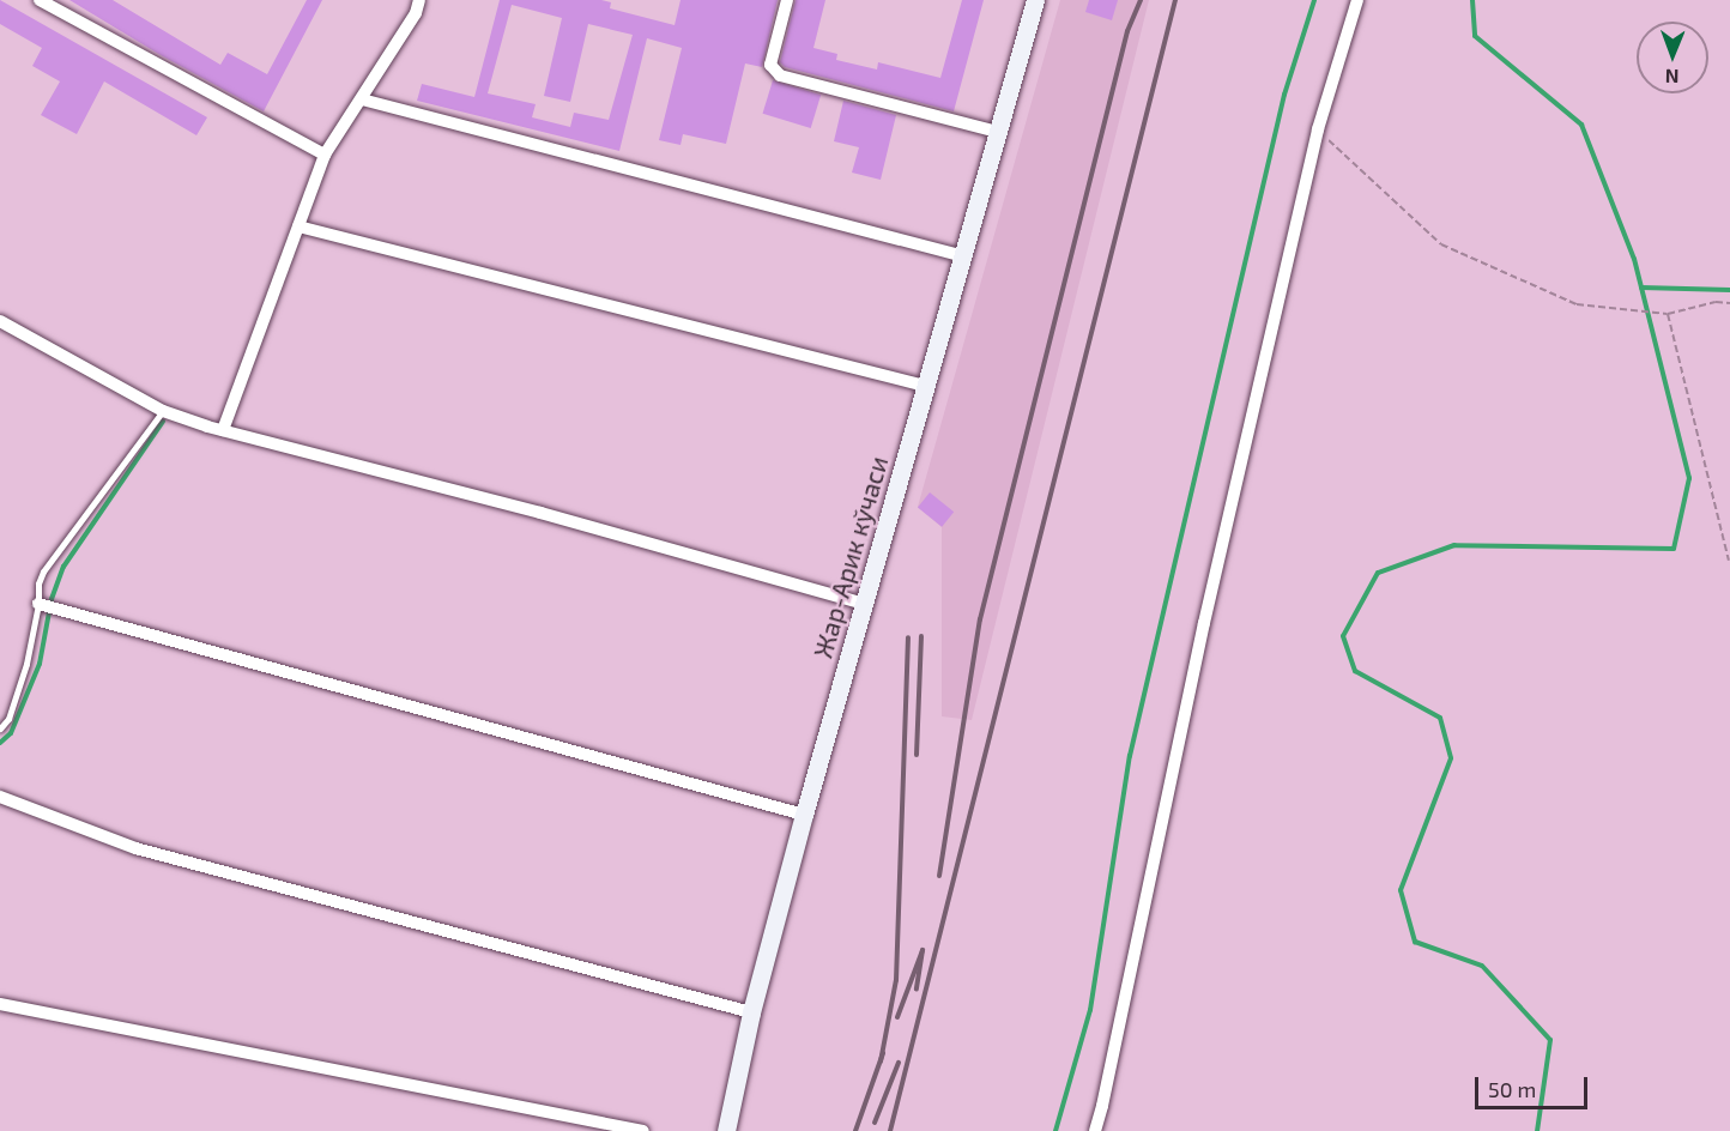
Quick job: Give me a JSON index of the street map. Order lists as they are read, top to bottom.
{
  "streets": {
    "main road": ["Жар-Арик кўчаси"]
  },
  "scale_bar": "50 m",
  "north": "bottom"
}
